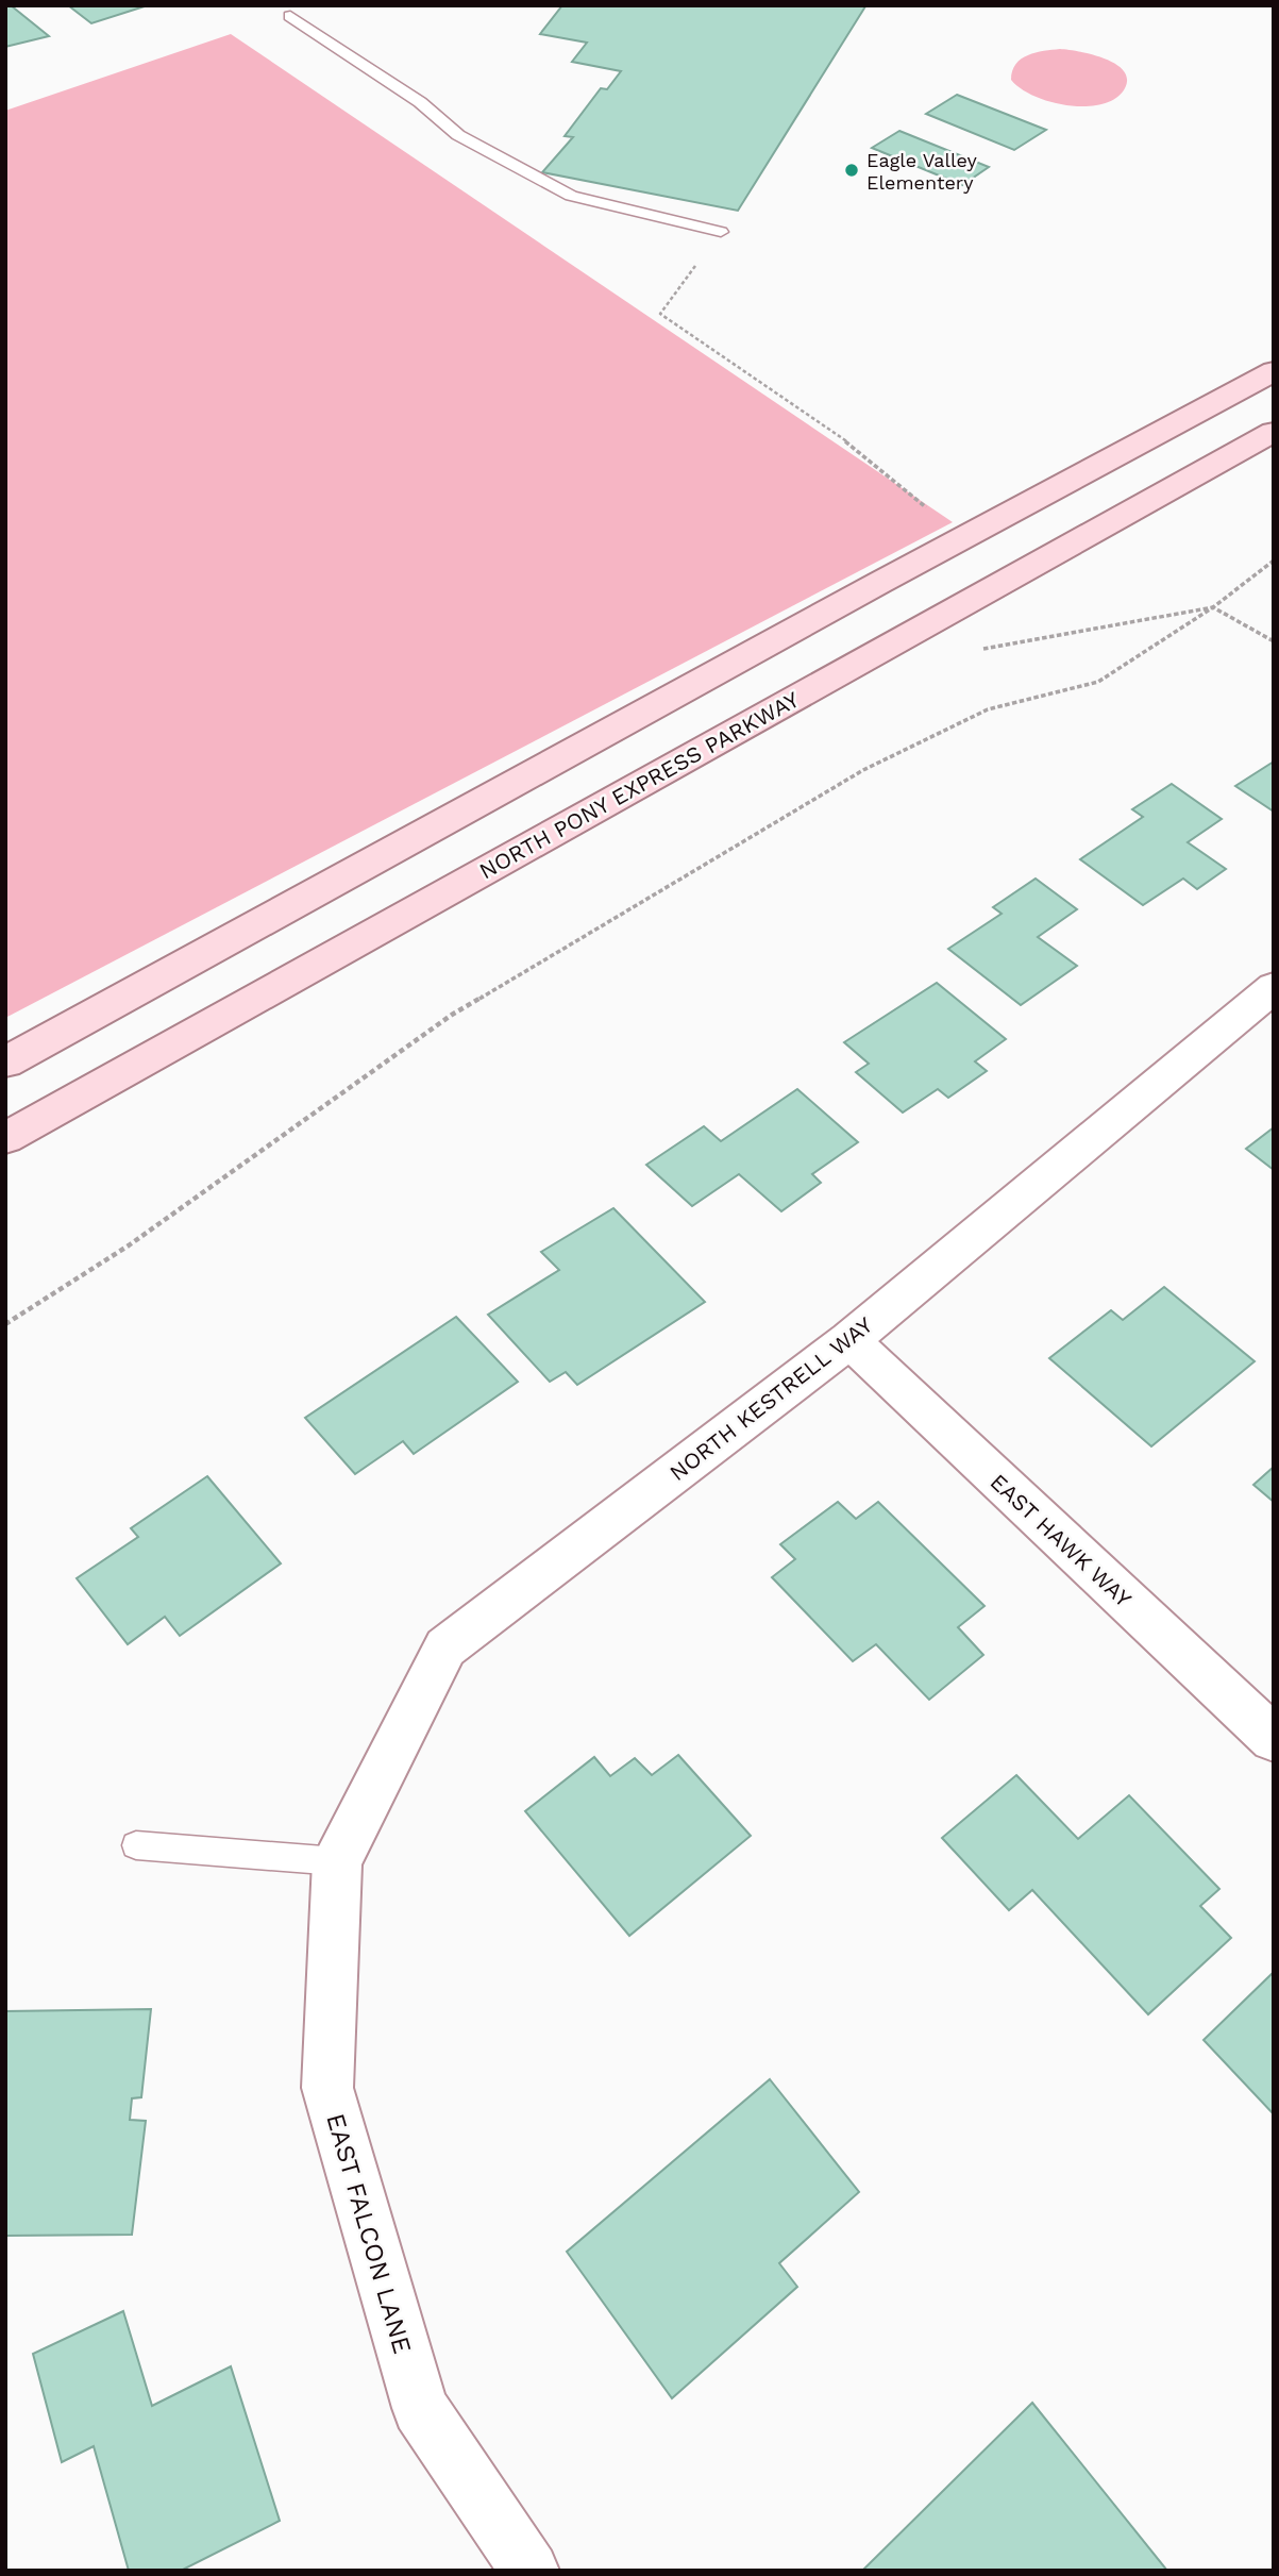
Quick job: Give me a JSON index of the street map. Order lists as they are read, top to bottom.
{
  "streets": {
    "main road": ["NORTH PONY EXPRESS PARKWAY"],
    "street": ["NORTH KESTRELL WAY", "EAST HAWK WAY", "EAST FALCON LANE"]
  },
  "crossings": [
    ["NORTH KESTRELL WAY", "EAST HAWK WAY"],
    ["NORTH KESTRELL WAY", "EAST FALCON LANE"]
  ],
  "places": ["Eagle Valley Elementery"]
}
